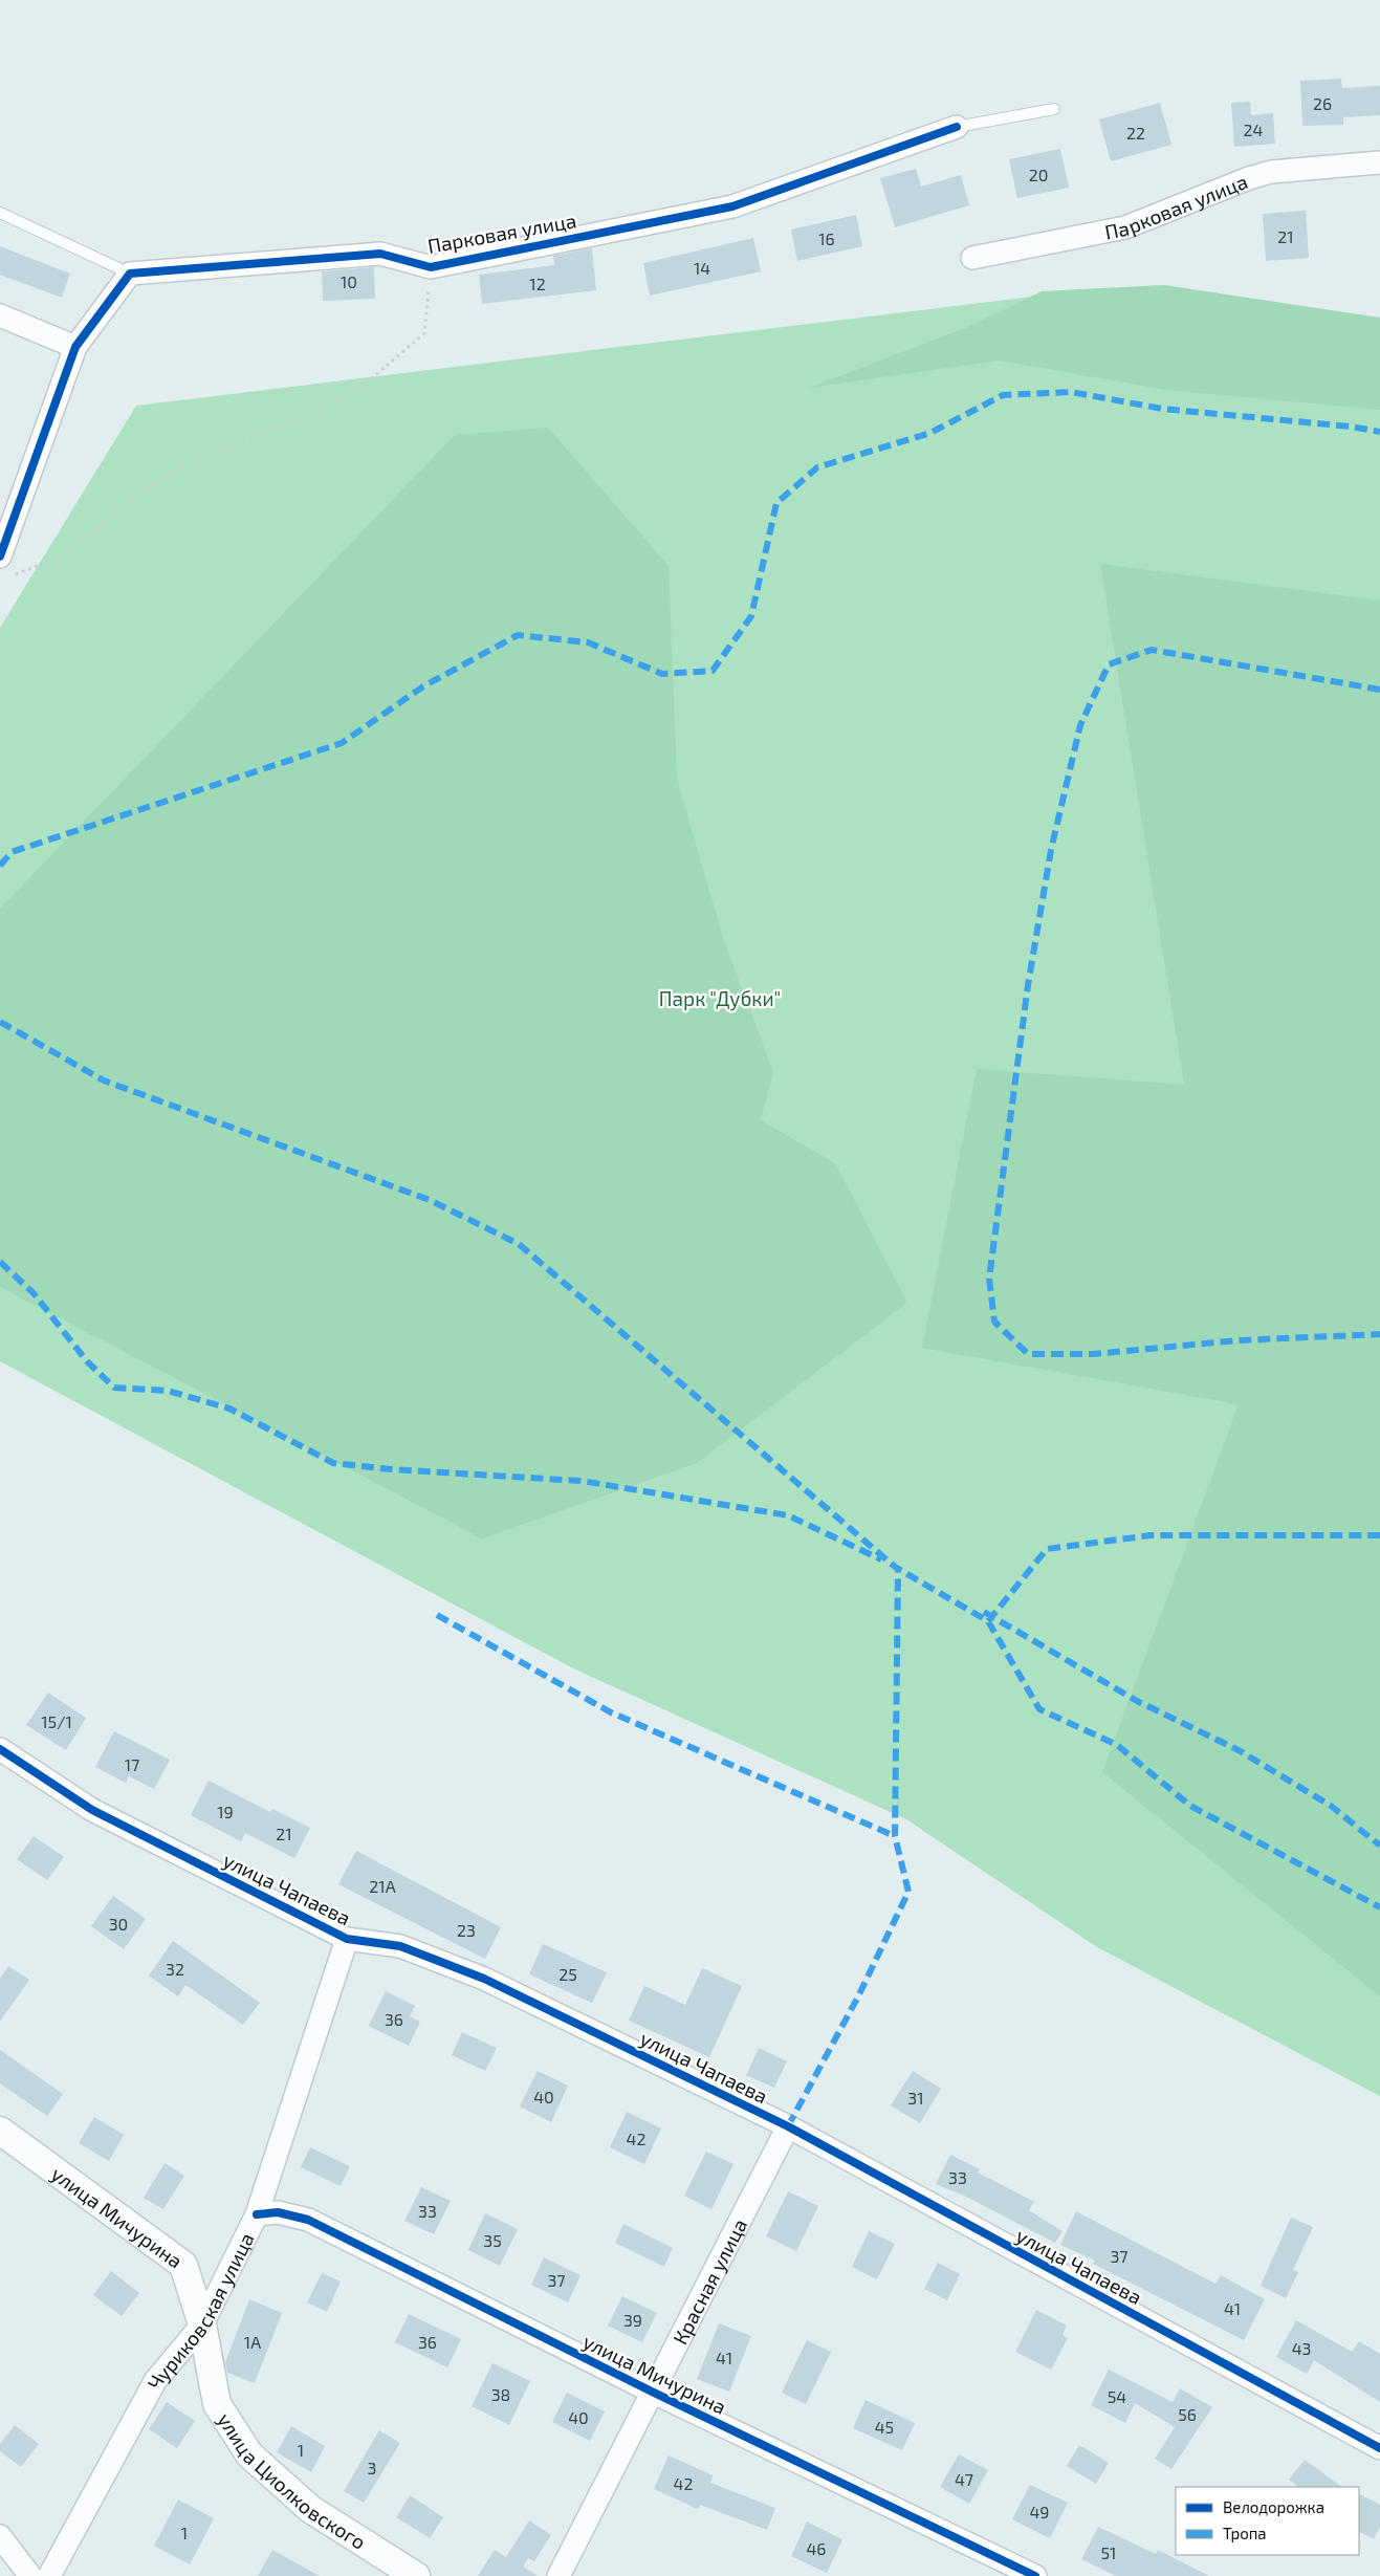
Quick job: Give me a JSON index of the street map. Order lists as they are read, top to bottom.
{
  "streets": {
    "street": [
      "Парковая улица",
      "улица Чапаева",
      "улица Мичурина",
      "Красная улица",
      "Чуриковская улица",
      "улица Циолковского"
    ]
  },
  "crossings": [
    ["улица Чапаева", "Красная улица"],
    ["улица Чапаева", "Чуриковская улица"],
    ["улица Мичурина", "Красная улица"],
    ["улица Мичурина", "Чуриковская улица"],
    ["улица Мичурина", "улица Циолковского"],
    ["Чуриковская улица", "улица Циолковского"]
  ],
  "parks": ["Парк \"Дубки\""],
  "house_numbers": [
    "26",
    "24",
    "22",
    "20",
    "21",
    "16",
    "14",
    "10",
    "12",
    "15/1",
    "17",
    "19",
    "21",
    "21А",
    "30",
    "23",
    "32",
    "25",
    "36",
    "40",
    "31",
    "42",
    "33",
    "33",
    "35",
    "37",
    "37",
    "41",
    "39",
    "1А",
    "36",
    "43",
    "41",
    "38",
    "54",
    "56",
    "40",
    "45",
    "1",
    "3",
    "47",
    "42",
    "49",
    "1",
    "46",
    "51"
  ],
  "legend": ["Велодорожка", "Тропа"]
}
